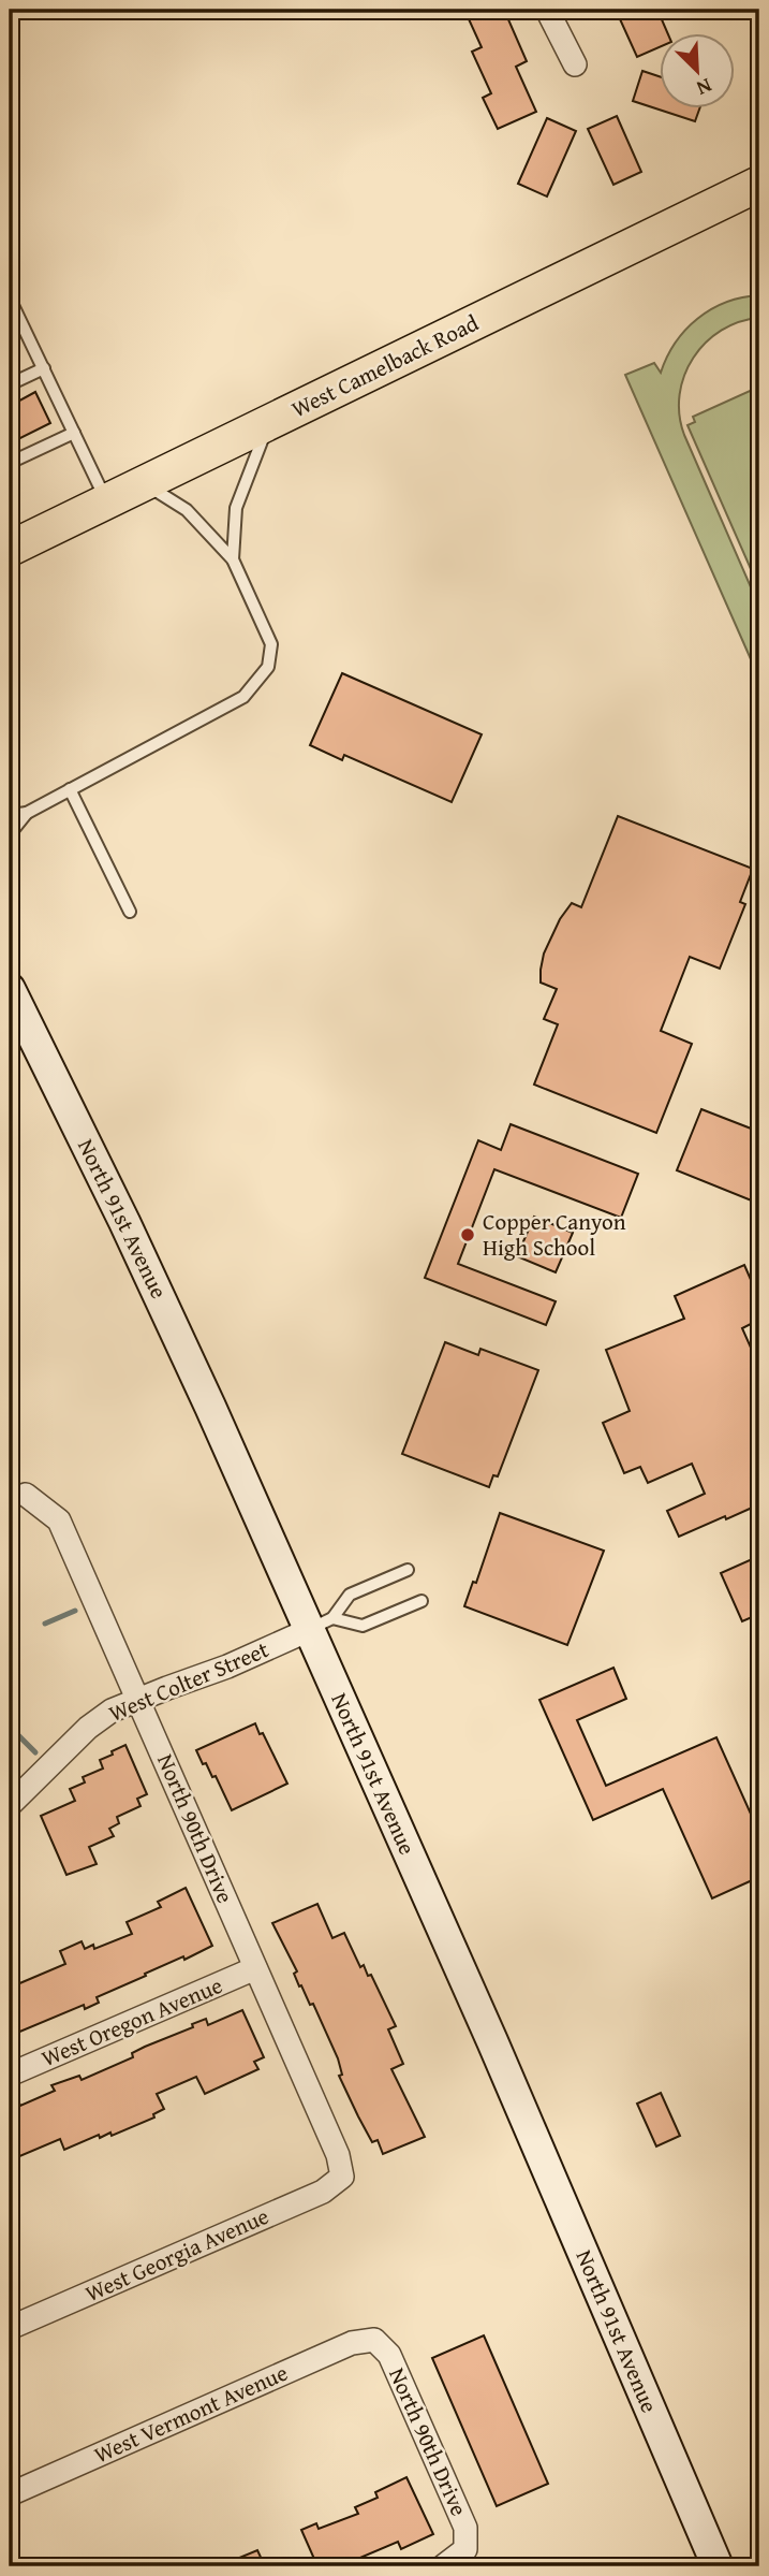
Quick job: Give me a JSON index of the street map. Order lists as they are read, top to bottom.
{
  "streets": {
    "main road": ["West Camelback Road", "North 91st Avenue"],
    "street": [
      "West Colter Street",
      "North 90th Drive",
      "West Oregon Avenue",
      "West Georgia Avenue",
      "West Vermont Avenue"
    ]
  },
  "crossings": [
    ["North 91st Avenue", "West Colter Street"],
    ["West Colter Street", "North 90th Drive"],
    ["North 90th Drive", "West Oregon Avenue"],
    ["North 90th Drive", "West Georgia Avenue"],
    ["North 90th Drive", "West Vermont Avenue"]
  ],
  "places": ["Copper Canyon High School"],
  "north": "bottom right"
}
